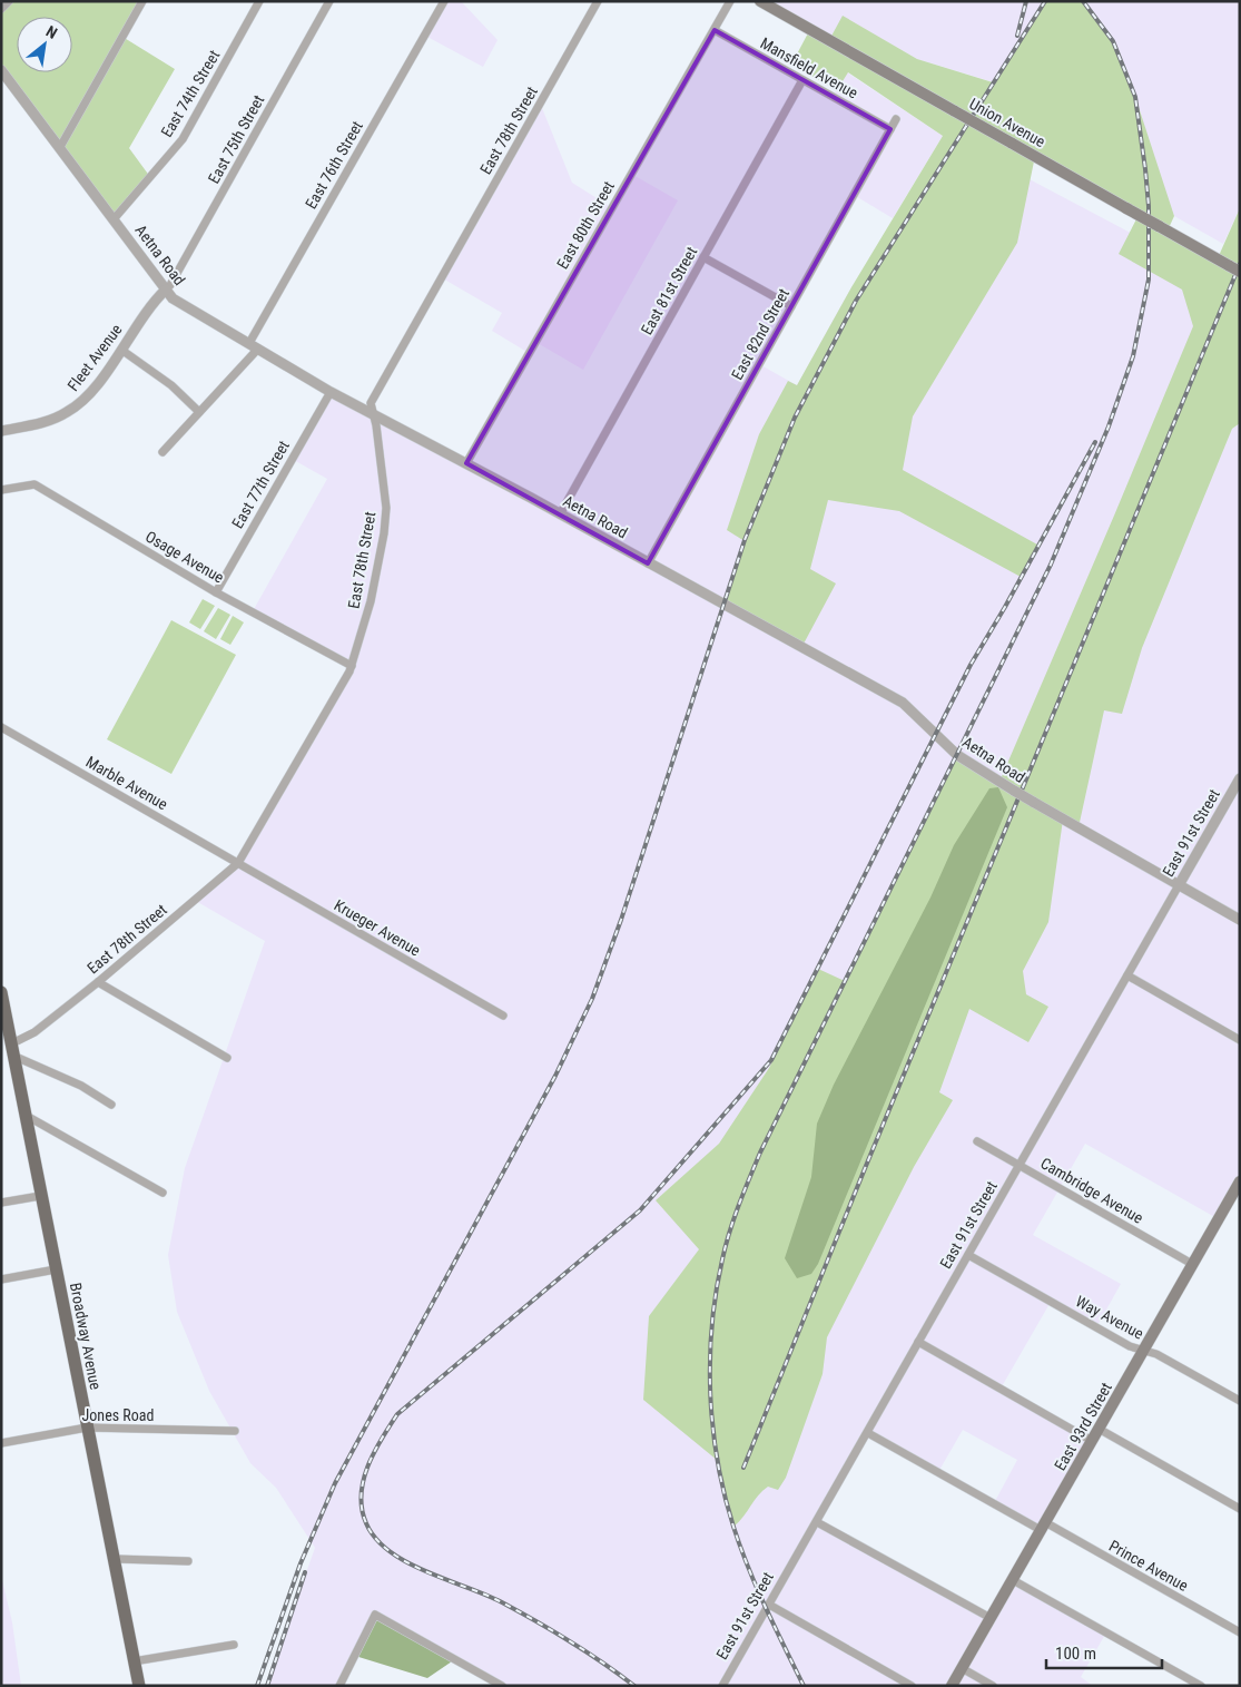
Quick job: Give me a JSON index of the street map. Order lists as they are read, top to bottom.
{
  "streets": {
    "main road": ["Union Avenue", "Broadway Avenue", "East 93rd Street"],
    "street": [
      "Mansfield Avenue",
      "East 74th Street",
      "East 78th Street",
      "East 75th Street",
      "East 76th Street",
      "East 80th Street",
      "Aetna Road",
      "East 81st Street",
      "East 82nd Street",
      "Fleet Avenue",
      "East 77th Street",
      "Osage Avenue",
      "Marble Avenue",
      "East 91st Street",
      "Krueger Avenue",
      "Cambridge Avenue",
      "Way Avenue",
      "Jones Road",
      "Prince Avenue"
    ]
  },
  "crossings": [
    ["Mansfield Avenue", "East 80th Street"],
    ["Mansfield Avenue", "East 81st Street"],
    ["Mansfield Avenue", "East 82nd Street"],
    ["East 74th Street", "Aetna Road"],
    ["East 78th Street", "Aetna Road"],
    ["East 78th Street", "Osage Avenue"],
    ["East 78th Street", "Marble Avenue"],
    ["East 78th Street", "Krueger Avenue"],
    ["East 78th Street", "Broadway Avenue"],
    ["East 75th Street", "Aetna Road"],
    ["East 75th Street", "Fleet Avenue"],
    ["East 76th Street", "Aetna Road"],
    ["East 80th Street", "Aetna Road"],
    ["Aetna Road", "East 81st Street"],
    ["Aetna Road", "East 82nd Street"],
    ["Aetna Road", "Fleet Avenue"],
    ["Aetna Road", "East 77th Street"],
    ["Aetna Road", "East 91st Street"],
    ["East 77th Street", "Osage Avenue"],
    ["Marble Avenue", "Krueger Avenue"],
    ["East 91st Street", "Cambridge Avenue"],
    ["East 91st Street", "Way Avenue"],
    ["East 91st Street", "Prince Avenue"],
    ["Cambridge Avenue", "East 93rd Street"],
    ["Way Avenue", "East 93rd Street"],
    ["Broadway Avenue", "Jones Road"],
    ["East 93rd Street", "Prince Avenue"]
  ],
  "scale_bar": "100 m",
  "north": "top right"
}
